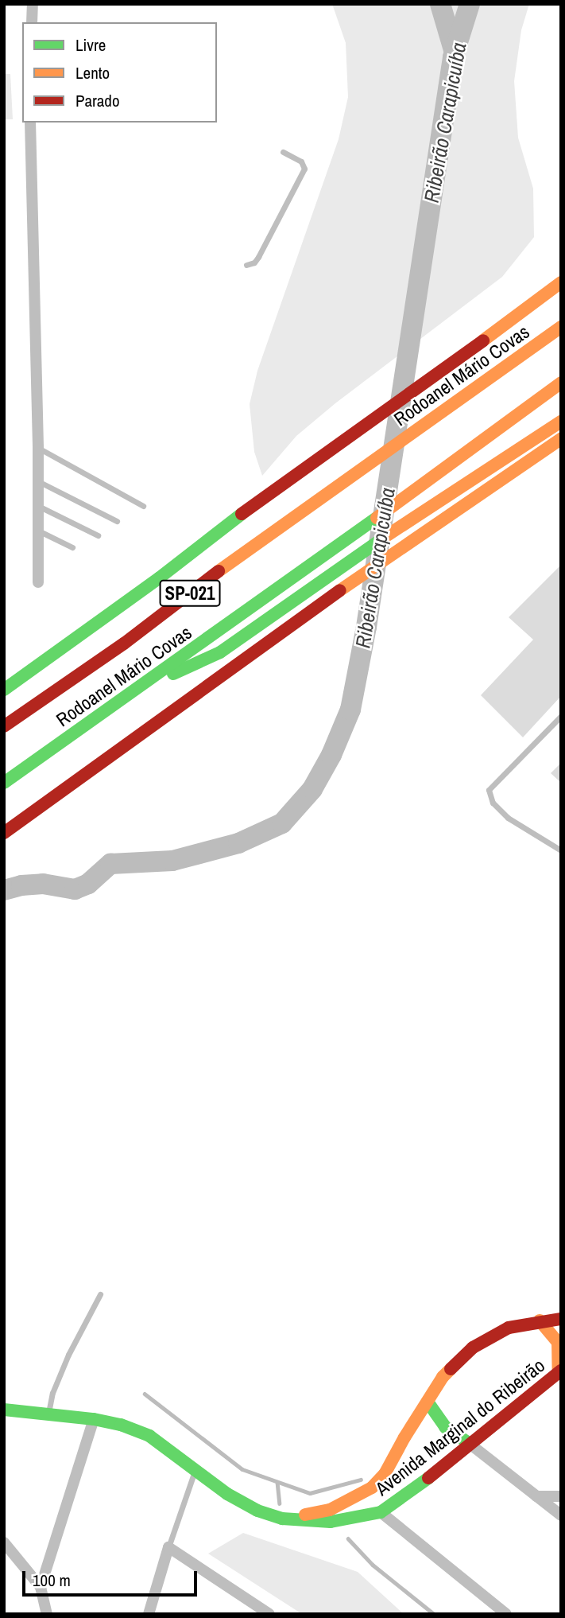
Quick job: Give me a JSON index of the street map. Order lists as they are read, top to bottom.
{
  "streets": {
    "main road": ["Rodoanel Mário Covas", "SP-021", "Avenida Marginal do Ribeirão"]
  },
  "water": ["Ribeirão Carapicuíba"],
  "legend": ["Livre", "Lento", "Parado"],
  "scale_bar": "100 m"
}
